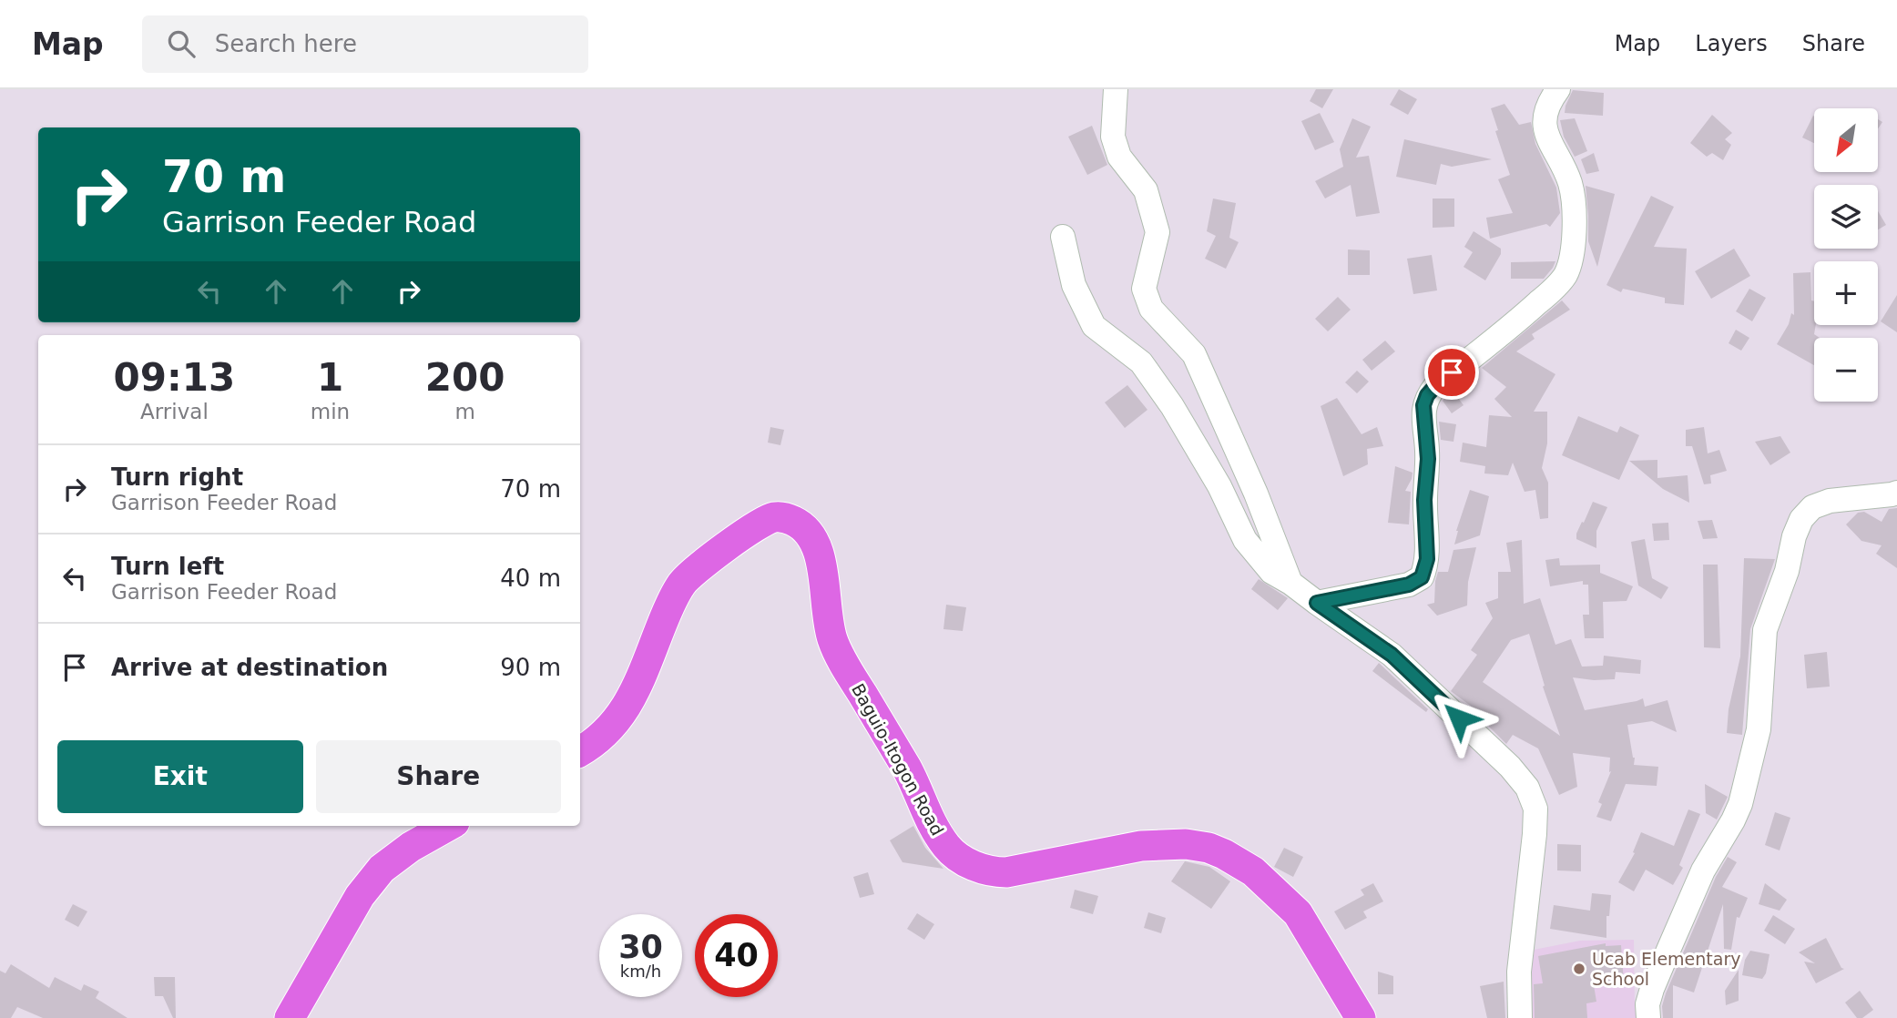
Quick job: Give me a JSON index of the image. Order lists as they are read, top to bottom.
{
  "streets": {
    "main road": ["Baguio-Itogon Road"]
  },
  "places": ["Ucab Elementary School"],
  "north": "bottom left",
  "page": {
    "header": "Map",
    "search": "Search here",
    "nav": ["Map", "Layers", "Share"],
    "map_buttons": ["+", "−"],
    "turn": ["70 m", "Garrison Feeder Road"],
    "eta": [
      "09:13",
      "Arrival",
      "1",
      "min",
      "200",
      "m"
    ],
    "list": [
      {
        "name": "Turn right",
        "note": "Garrison Feeder Road",
        "value": "70 m"
      },
      {
        "name": "Turn left",
        "note": "Garrison Feeder Road",
        "value": "40 m"
      },
      {
        "name": "Arrive at destination",
        "value": "90 m"
      }
    ],
    "buttons": ["Exit", "Share"],
    "speed": "30 km/h",
    "limit": "40"
  }
}
